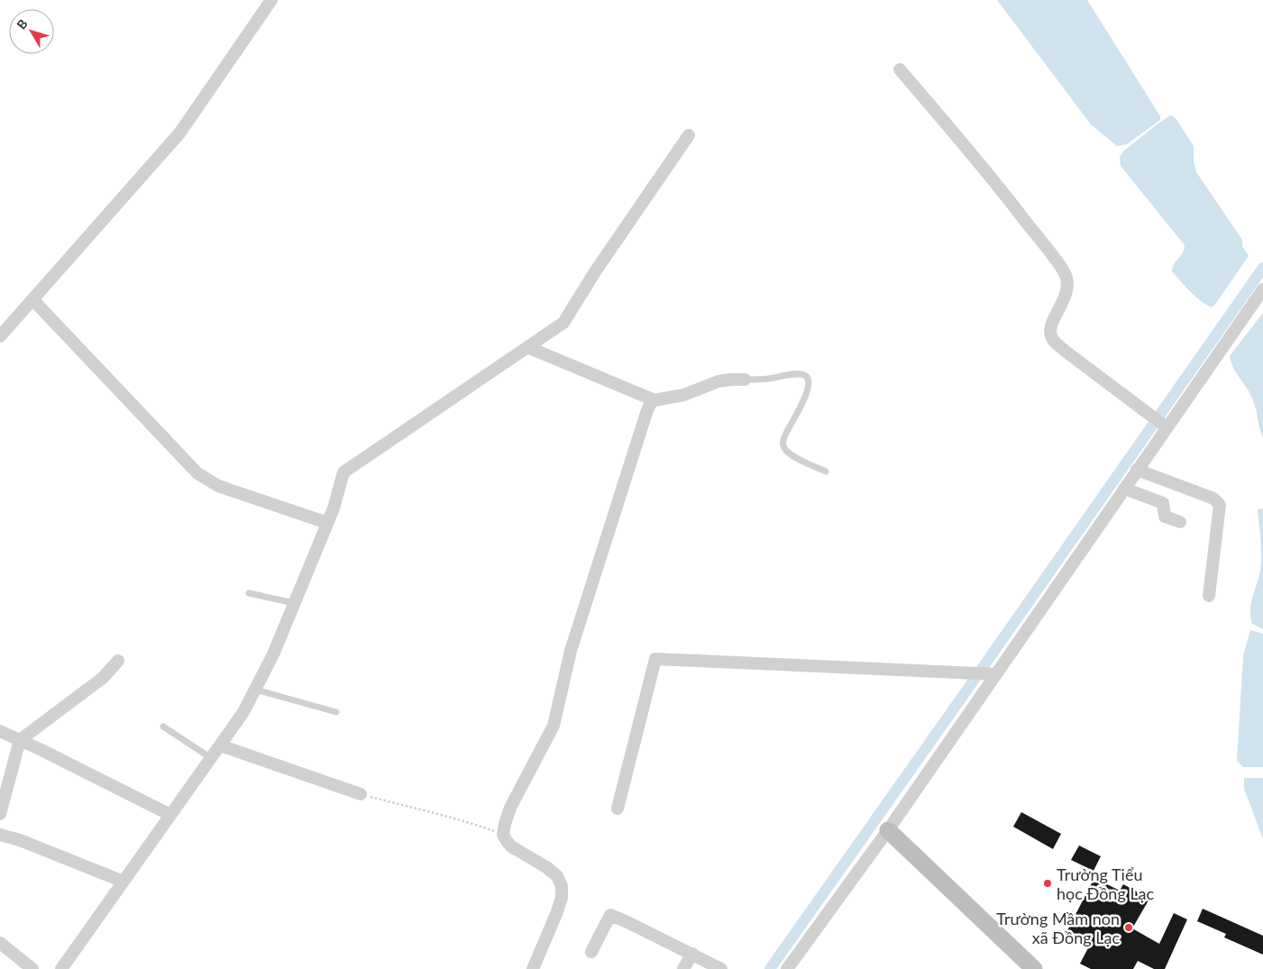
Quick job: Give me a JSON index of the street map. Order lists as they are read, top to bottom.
{
  "places": ["Trường Tiểu học Đồng Lạc", "Trường Mầm non xã Đồng Lạc"],
  "north": "top left"
}
